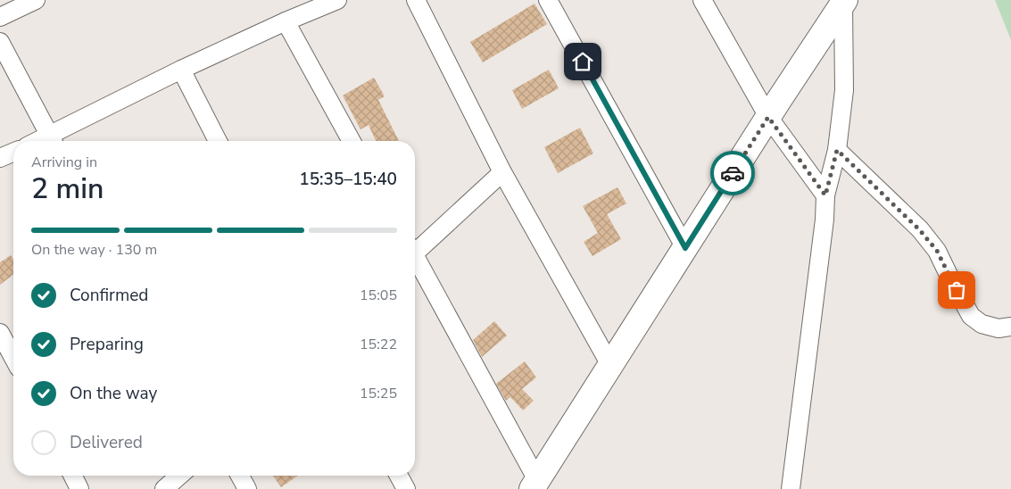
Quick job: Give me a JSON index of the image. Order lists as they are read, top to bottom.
{
  "page": {
    "heading": ["2 min", "Arriving in", "15:35–15:40"],
    "bar": "On the way · 130 m",
    "list": [
      ["Confirmed", "15:05"],
      ["Preparing", "15:22"],
      ["On the way", "15:25"],
      "Delivered"
    ]
  }
}
